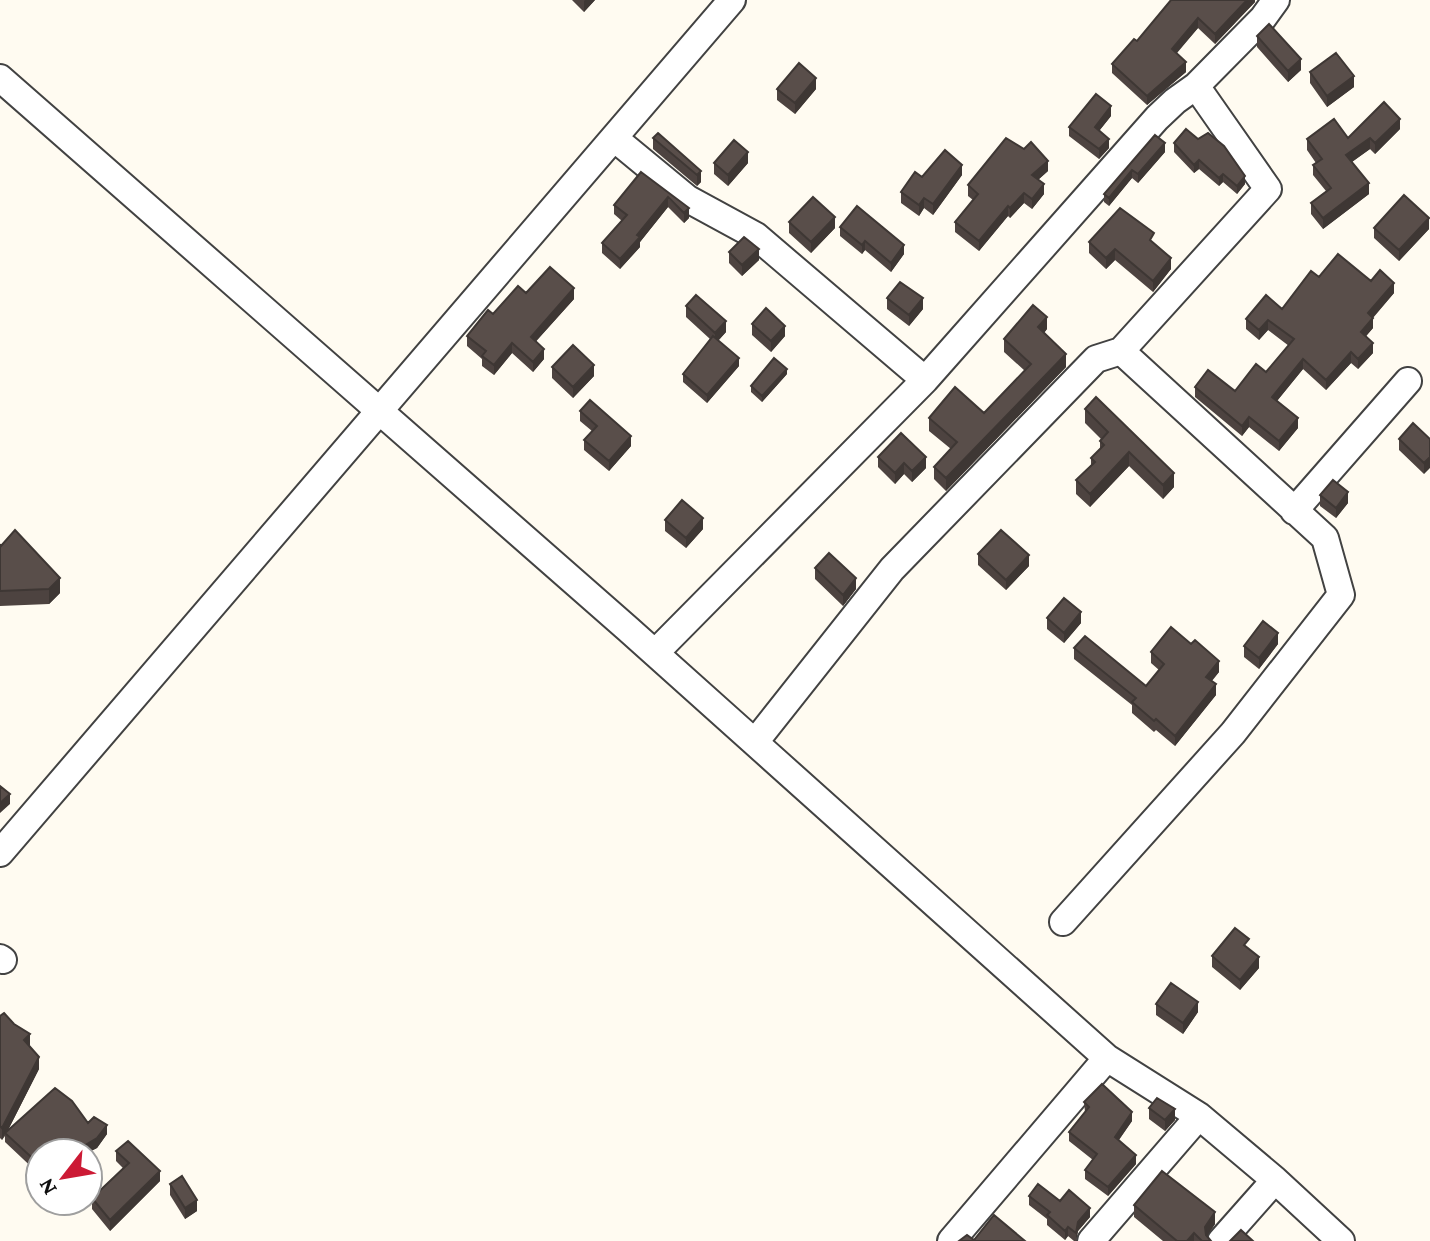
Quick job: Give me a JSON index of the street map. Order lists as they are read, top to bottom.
{
  "north": "bottom left"
}
